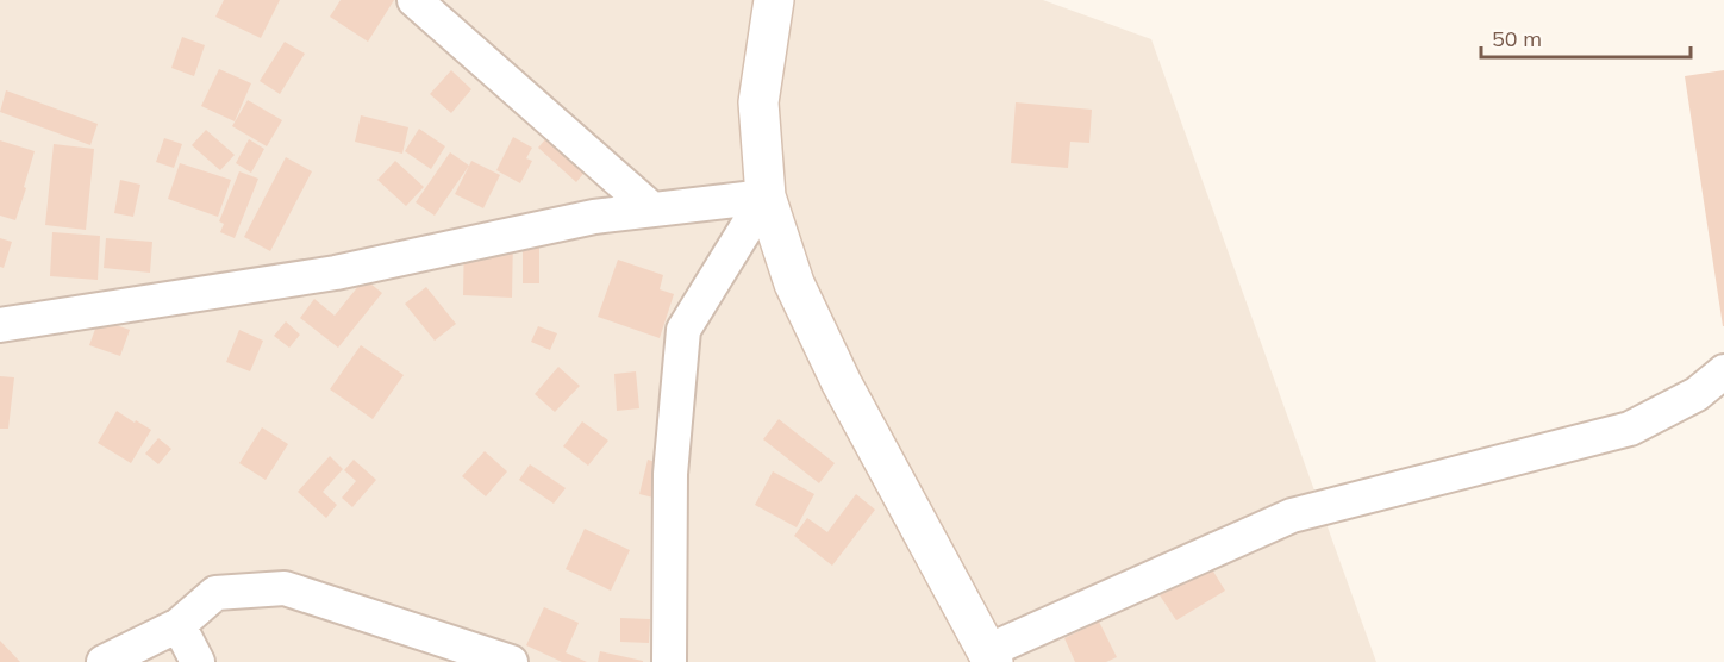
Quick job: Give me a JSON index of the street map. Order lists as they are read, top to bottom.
{
  "scale_bar": "50 m"
}
